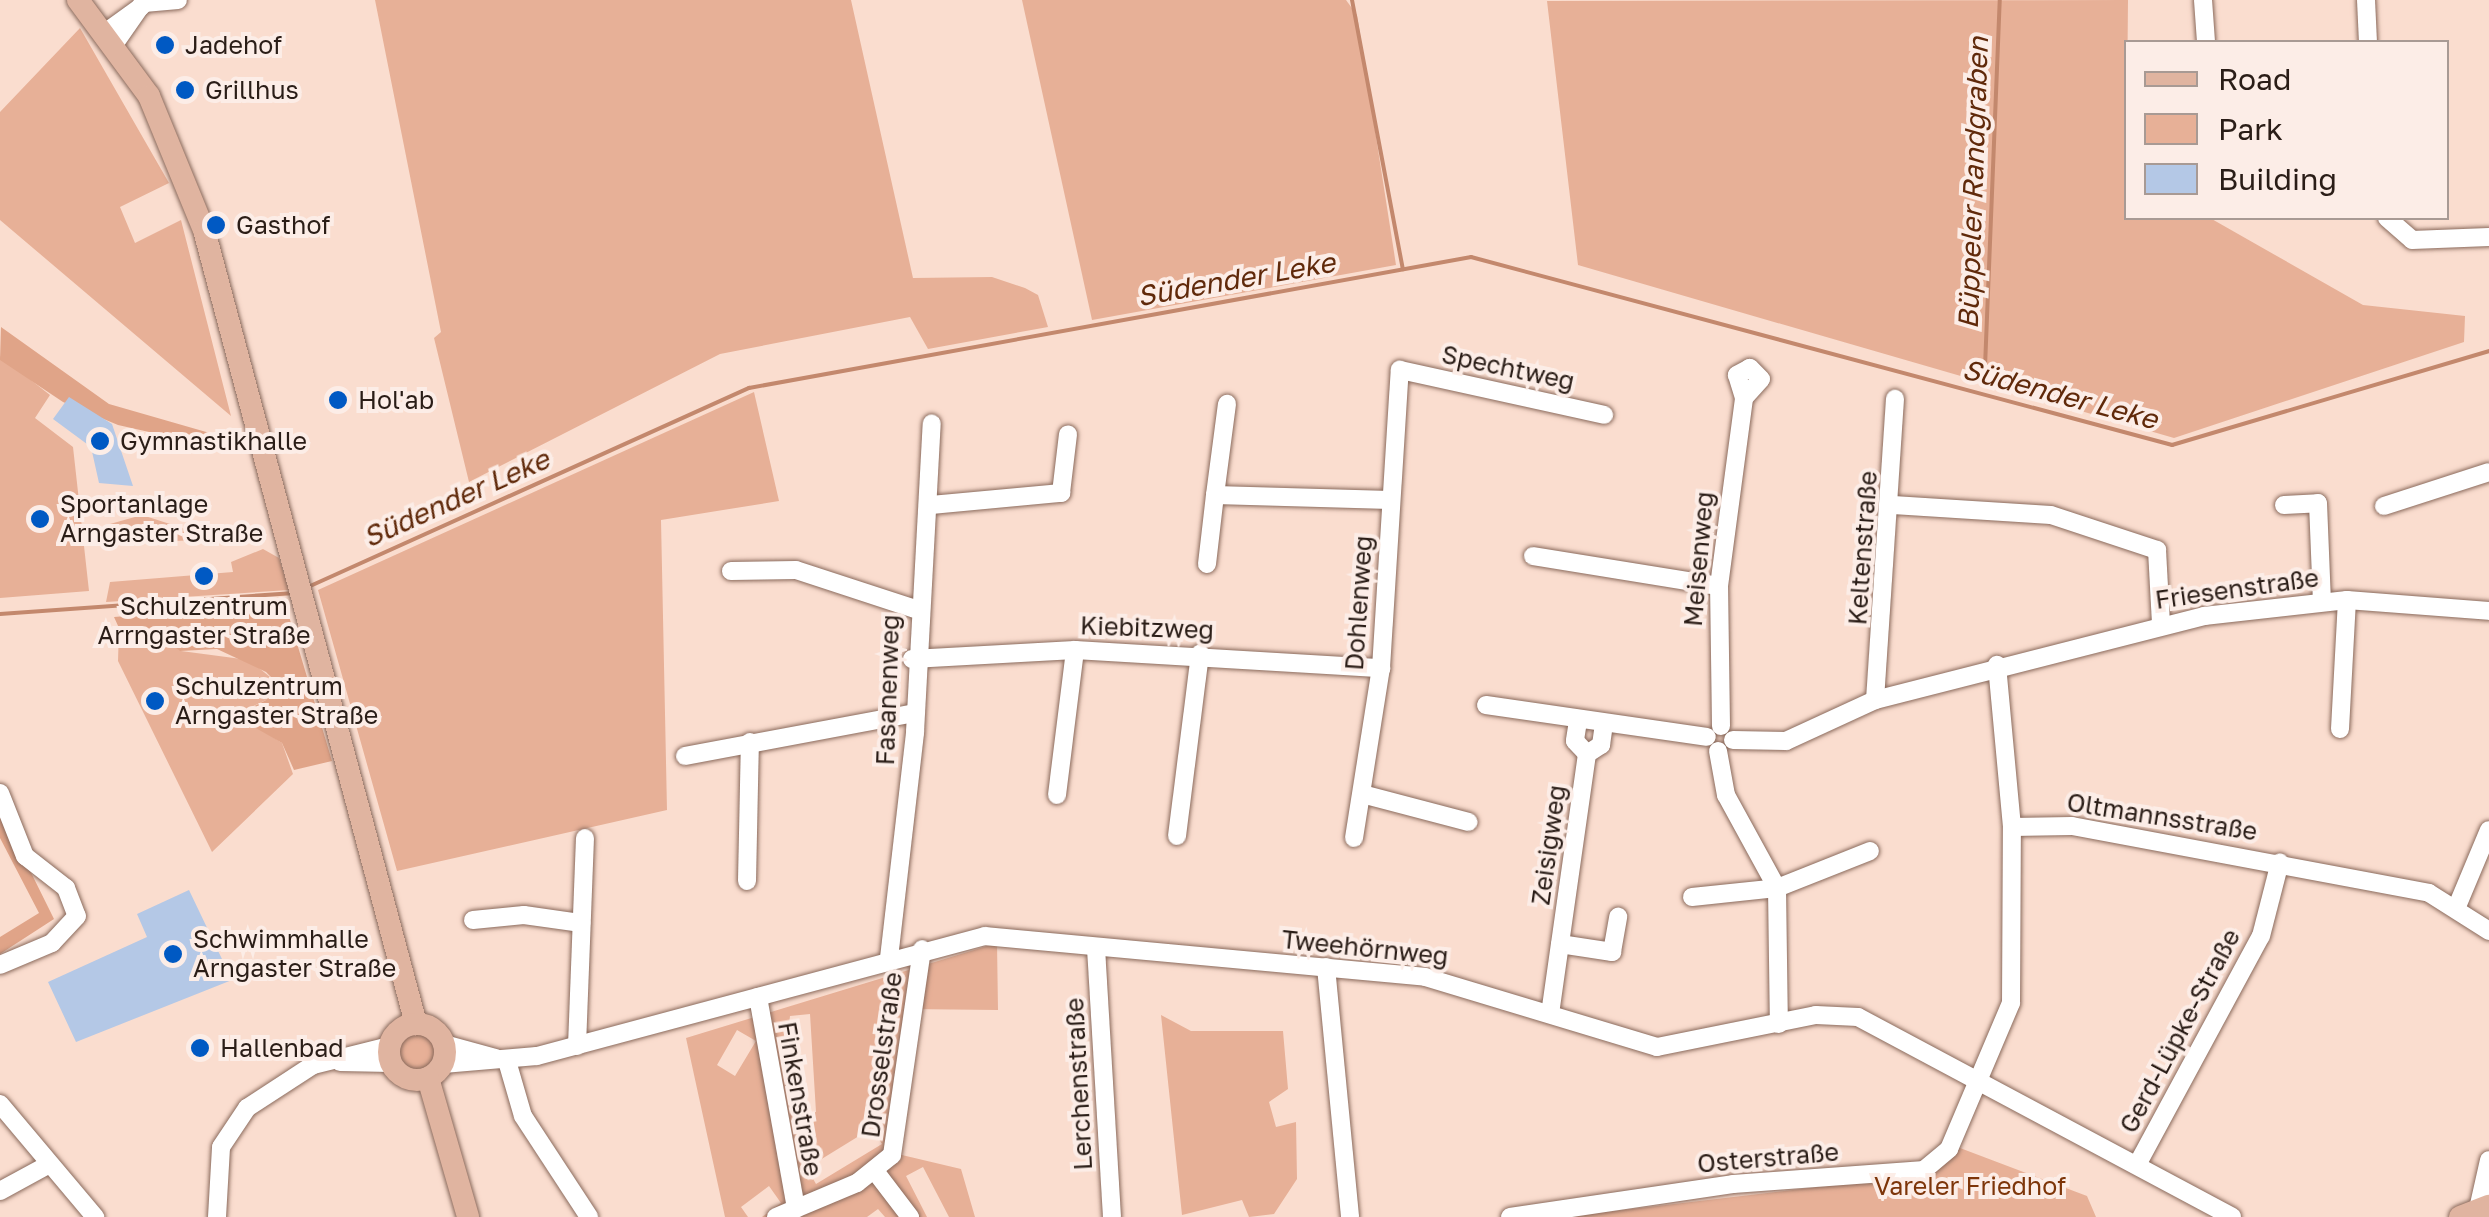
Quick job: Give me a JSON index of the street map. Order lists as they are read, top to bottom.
{
  "streets": {
    "street": [
      "Spechtweg",
      "Keltenstraße",
      "Meisenweg",
      "Friesenstraße",
      "Dohlenweg",
      "Kiebitzweg",
      "Fasanenweg",
      "Oltmannsstraße",
      "Zeisigweg",
      "Tweehörnweg",
      "Gerd-Lüpke-Straße",
      "Drosselstraße",
      "Lerchenstraße",
      "Finkenstraße",
      "Osterstraße"
    ]
  },
  "crossings": [
    ["Spechtweg", "Dohlenweg"],
    ["Keltenstraße", "Friesenstraße"],
    ["Meisenweg", "Friesenstraße"],
    ["Meisenweg", "Tweehörnweg"],
    ["Friesenstraße", "Zeisigweg"],
    ["Dohlenweg", "Kiebitzweg"],
    ["Kiebitzweg", "Fasanenweg"],
    ["Fasanenweg", "Tweehörnweg"],
    ["Oltmannsstraße", "Gerd-Lüpke-Straße"],
    ["Zeisigweg", "Tweehörnweg"],
    ["Tweehörnweg", "Gerd-Lüpke-Straße"],
    ["Tweehörnweg", "Drosselstraße"],
    ["Tweehörnweg", "Lerchenstraße"],
    ["Tweehörnweg", "Finkenstraße"],
    ["Tweehörnweg", "Osterstraße"],
    ["Drosselstraße", "Finkenstraße"]
  ],
  "water": ["Büppeler Randgraben", "Südender Leke"],
  "parks": ["Vareler Friedhof"],
  "places": [
    "Jadehof",
    "Grillhus",
    "Gasthof",
    "Hol'ab",
    "Gymnastikhalle",
    "Sportanlage Arngaster Straße",
    "Schulzentrum Arrngaster Straße",
    "Schulzentrum Arngaster Straße",
    "Schwimmhalle Arngaster Straße",
    "Hallenbad"
  ],
  "legend": ["Road", "Park", "Building"]
}
